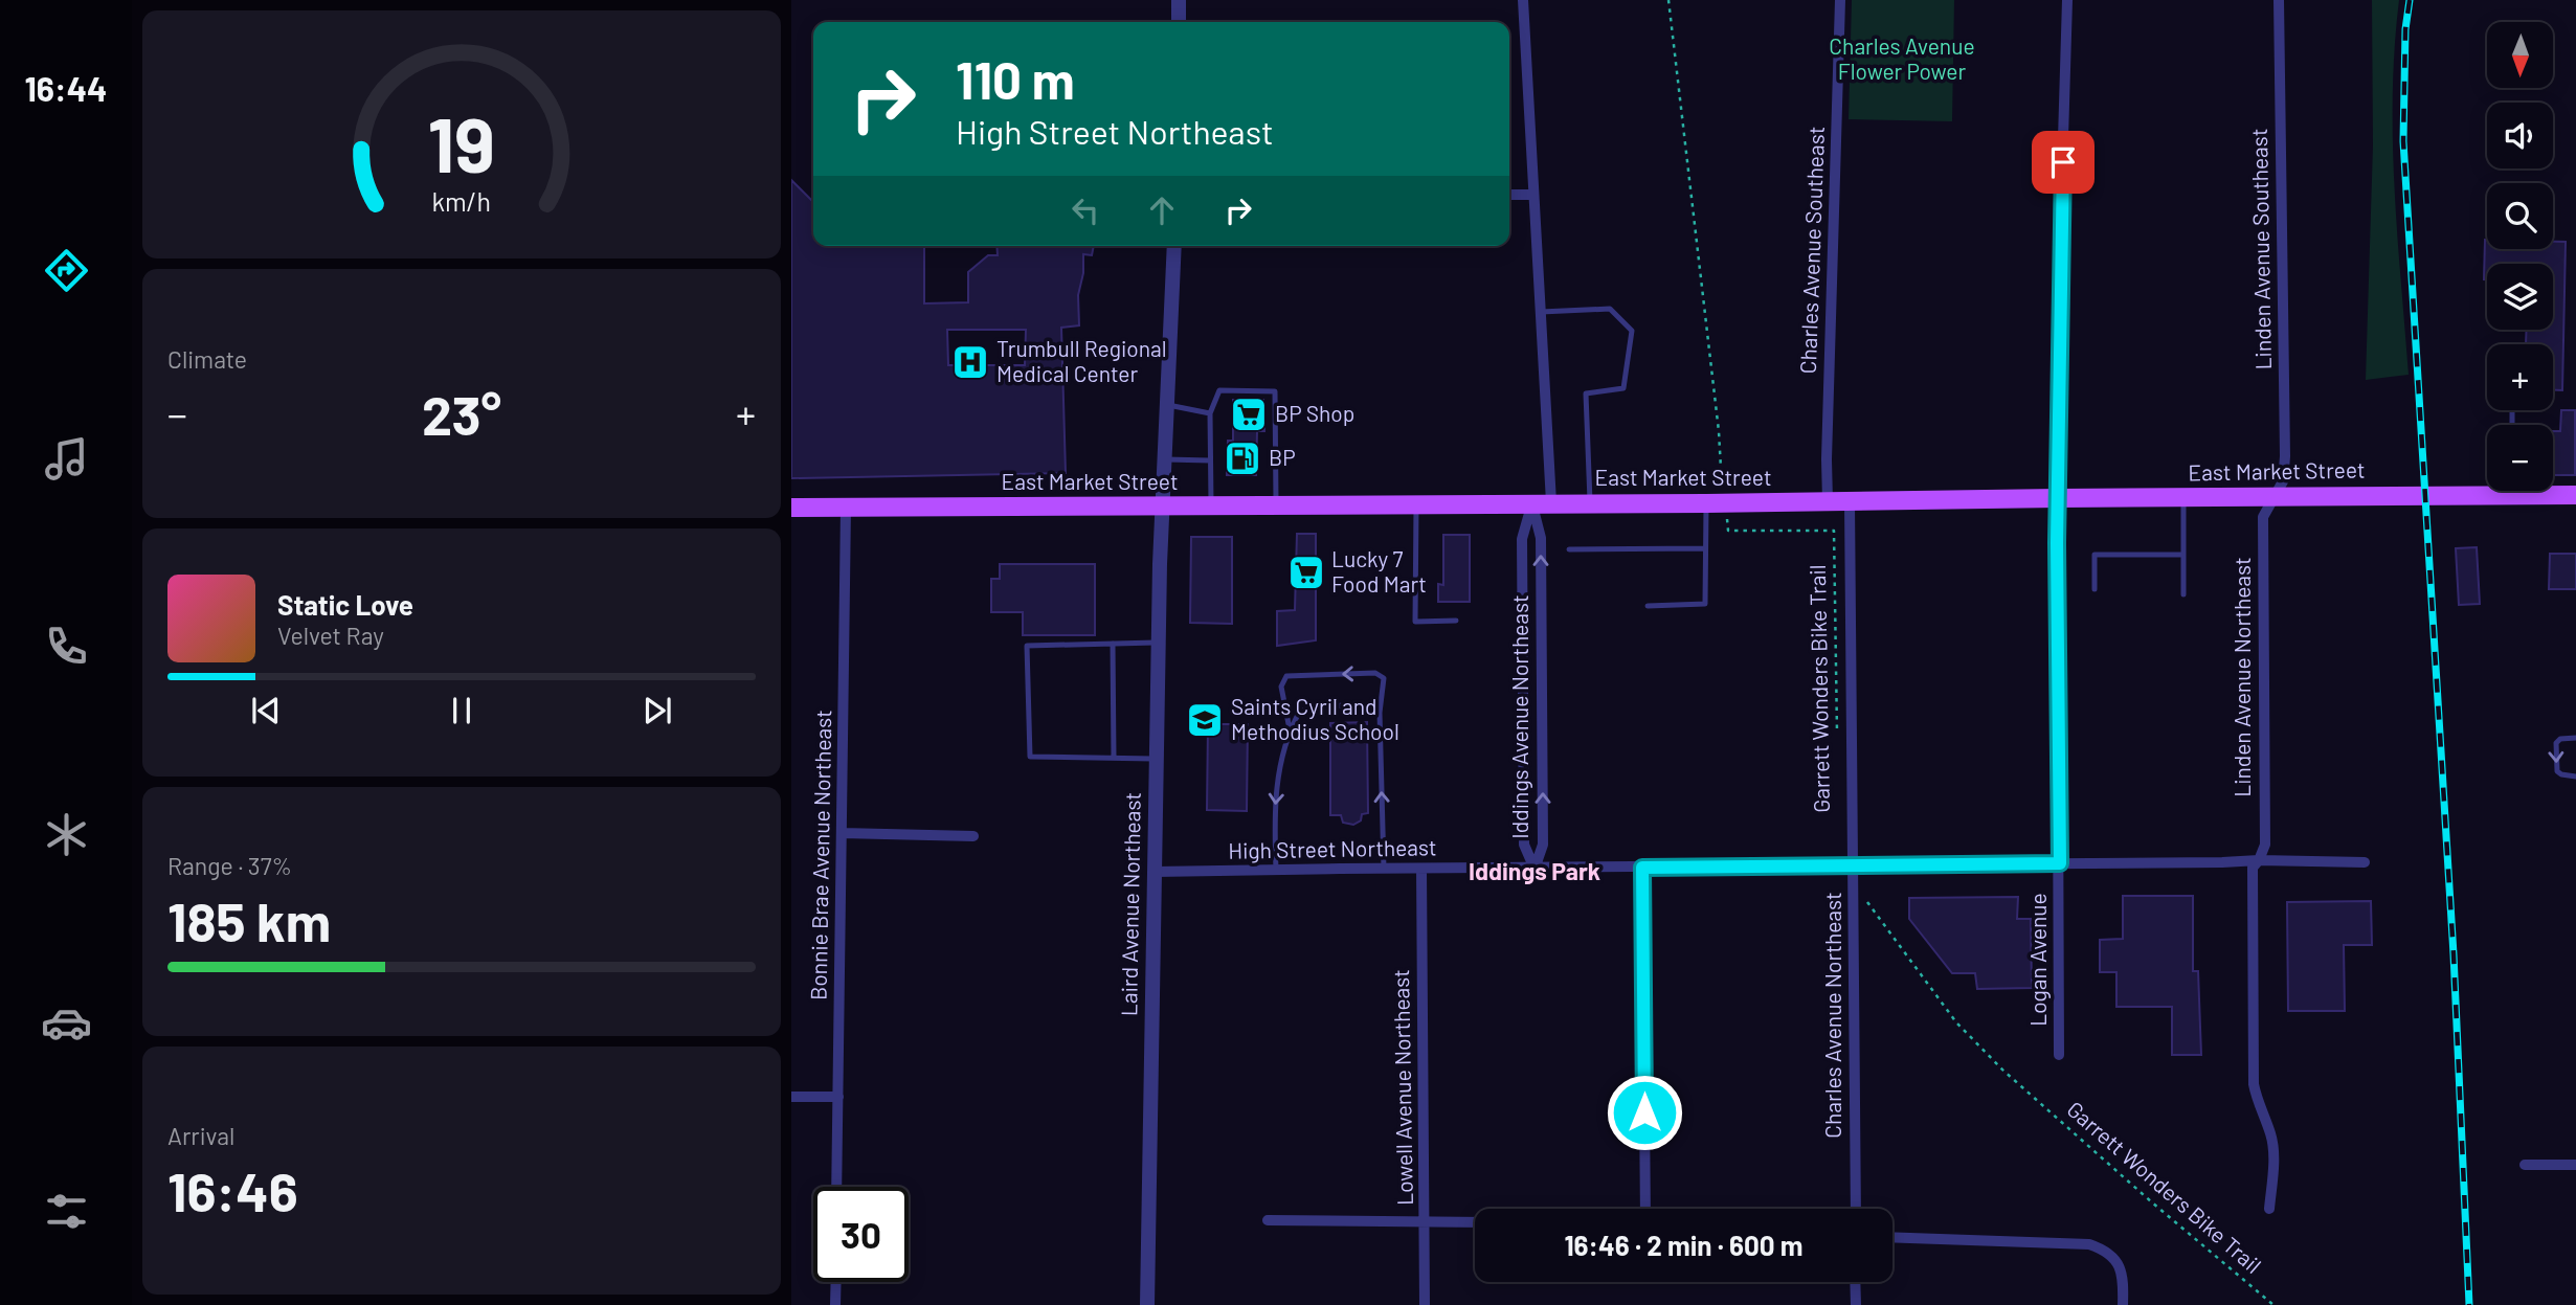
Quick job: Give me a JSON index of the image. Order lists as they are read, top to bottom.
{
  "streets": {
    "main road": ["East Market Street"],
    "street": [
      "Linden Avenue Southeast",
      "Charles Avenue Southeast",
      "Linden Avenue Northeast",
      "Iddings Avenue Northeast",
      "High Street Northeast",
      "Bonnie Brae Avenue Northeast",
      "Laird Avenue Northeast",
      "Logan Avenue",
      "Charles Avenue Northeast",
      "Lowell Avenue Northeast"
    ],
    "path": ["Garrett Wonders Bike Trail"]
  },
  "crossings": [
    ["Linden Avenue Southeast", "East Market Street"],
    ["Linden Avenue Southeast", "Linden Avenue Northeast"],
    ["Charles Avenue Southeast", "East Market Street"],
    ["East Market Street", "Linden Avenue Northeast"],
    ["East Market Street", "Garrett Wonders Bike Trail"],
    ["East Market Street", "Iddings Avenue Northeast"],
    ["East Market Street", "Bonnie Brae Avenue Northeast"],
    ["East Market Street", "Laird Avenue Northeast"],
    ["East Market Street", "Logan Avenue"],
    ["East Market Street", "Charles Avenue Northeast"],
    ["Linden Avenue Northeast", "High Street Northeast"],
    ["Garrett Wonders Bike Trail", "Charles Avenue Northeast"],
    ["Iddings Avenue Northeast", "High Street Northeast"],
    ["High Street Northeast", "Laird Avenue Northeast"],
    ["High Street Northeast", "Logan Avenue"],
    ["High Street Northeast", "Charles Avenue Northeast"],
    ["High Street Northeast", "Lowell Avenue Northeast"]
  ],
  "districts": ["Iddings Park"],
  "parks": ["Charles Avenue Flower Power"],
  "places": {
    "hospital": ["Trumbull Regional Medical Center"],
    "supermarket": ["BP Shop", "Lucky 7 Food Mart"],
    "fuel station": ["BP"],
    "school or university": ["Saints Cyril and Methodius School"]
  },
  "north": "bottom",
  "page": {
    "tabs": "16:44",
    "map_buttons": ["+", "−"],
    "turn": ["110 m", "High Street Northeast"],
    "tile": [
      "Climate",
      ["Range · 37%", "185 km"],
      ["Arrival", "16:46"]
    ],
    "heat": ["−", "23°", "+"],
    "song": ["Static Love", "Velvet Ray"],
    "limit": "30",
    "trip": "16:46 · 2 min · 600 m",
    "gauge": ["19", "km/h"]
  }
}
